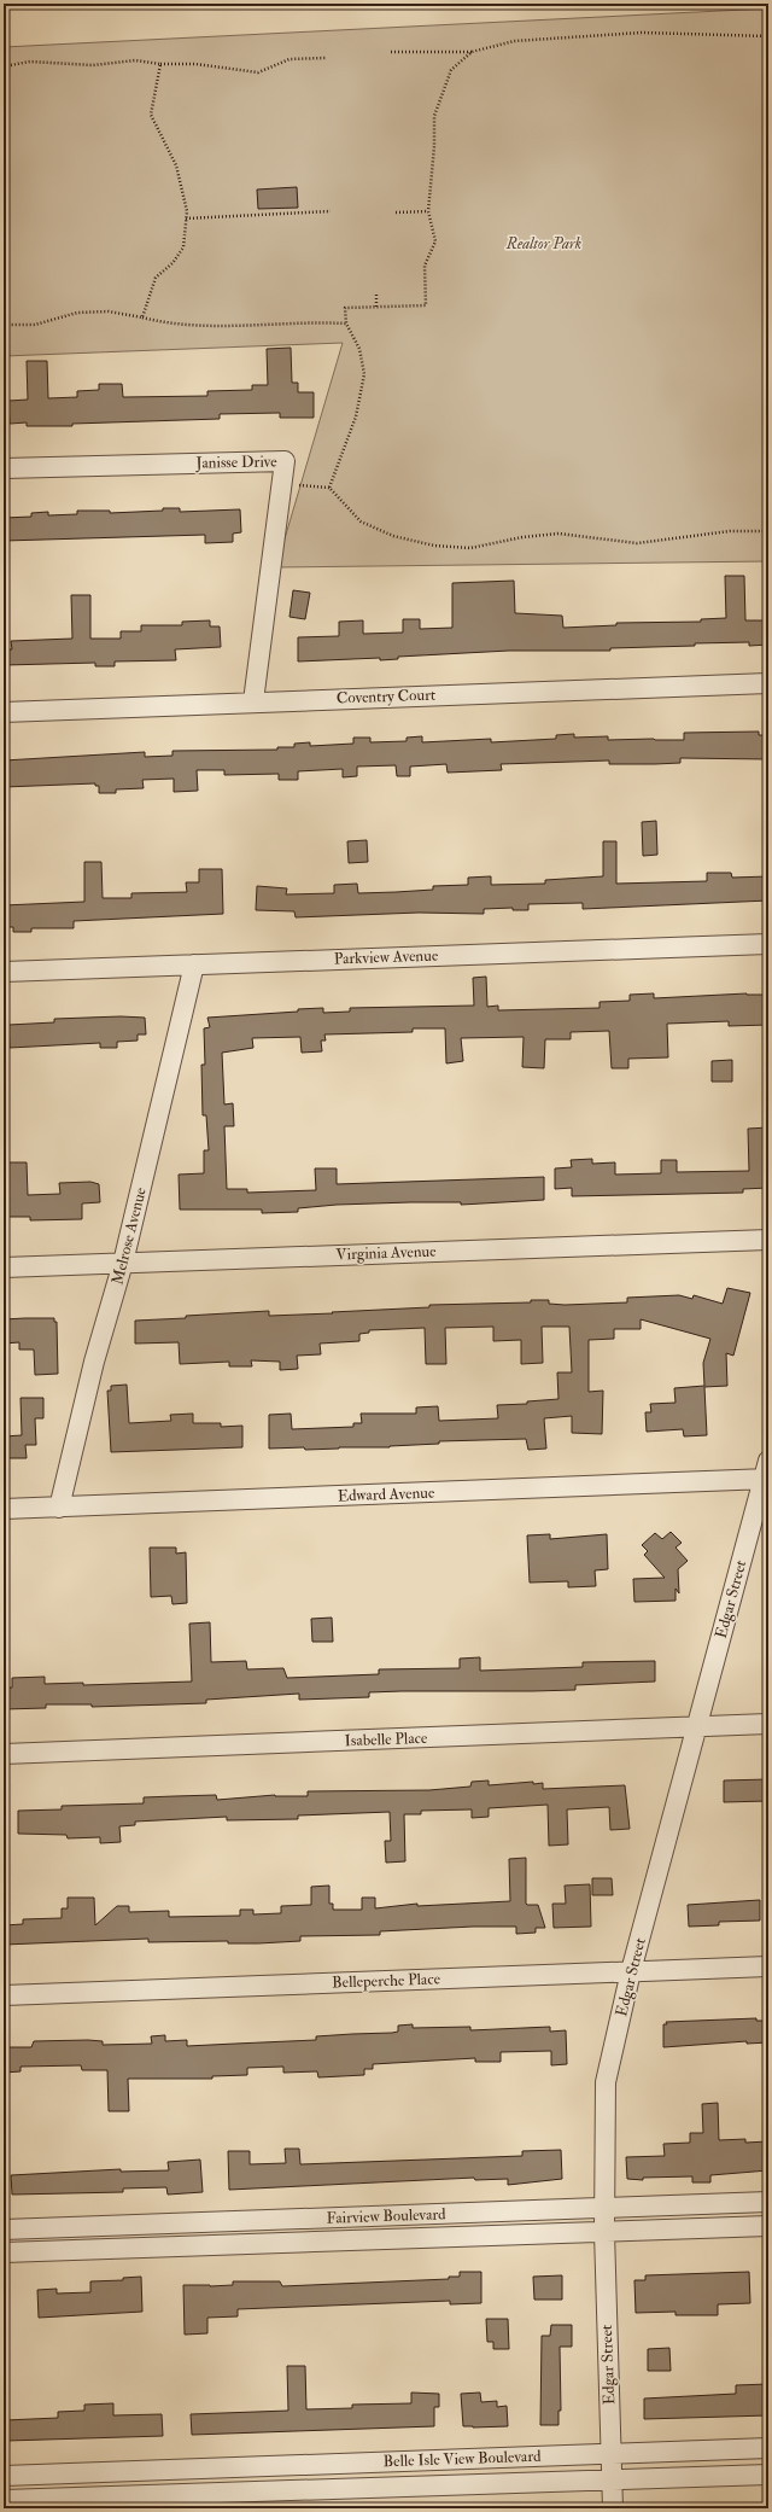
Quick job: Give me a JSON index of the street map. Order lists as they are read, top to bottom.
{
  "streets": {
    "street": [
      "Janisse Drive",
      "Coventry Court",
      "Parkview Avenue",
      "Melrose Avenue",
      "Virginia Avenue",
      "Edward Avenue",
      "Edgar Street",
      "Isabelle Place",
      "Belleperche Place",
      "Fairview Boulevard",
      "Belle Isle View Boulevard"
    ]
  },
  "crossings": [
    ["Janisse Drive", "Coventry Court"],
    ["Parkview Avenue", "Melrose Avenue"],
    ["Melrose Avenue", "Virginia Avenue"],
    ["Melrose Avenue", "Edward Avenue"],
    ["Edward Avenue", "Edgar Street"],
    ["Edgar Street", "Isabelle Place"],
    ["Edgar Street", "Belleperche Place"],
    ["Edgar Street", "Fairview Boulevard"],
    ["Edgar Street", "Belle Isle View Boulevard"]
  ],
  "parks": ["Realtor Park"]
}
